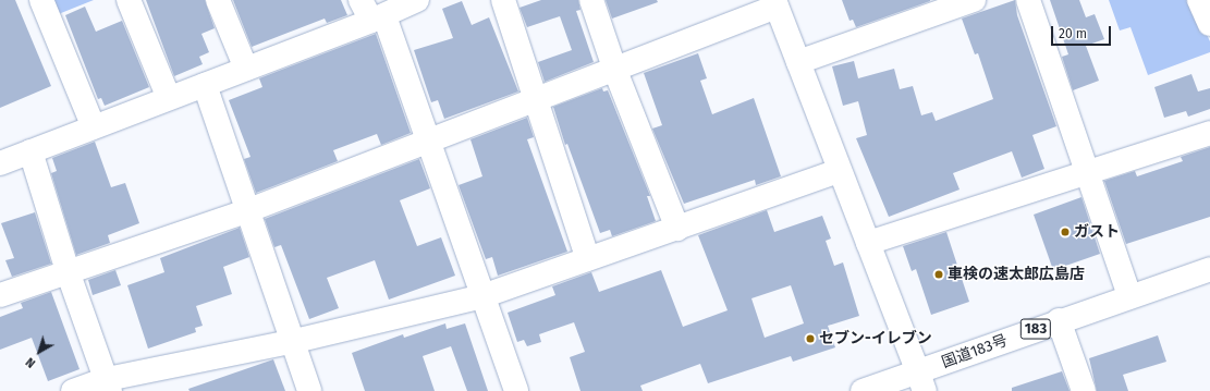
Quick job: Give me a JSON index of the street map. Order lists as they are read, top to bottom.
{
  "streets": {
    "main road": ["183", "国道183号"]
  },
  "places": ["ガスト", "車検の速太郎広島店", "セブン-イレブン"],
  "scale_bar": "20 m",
  "north": "bottom left"
}
